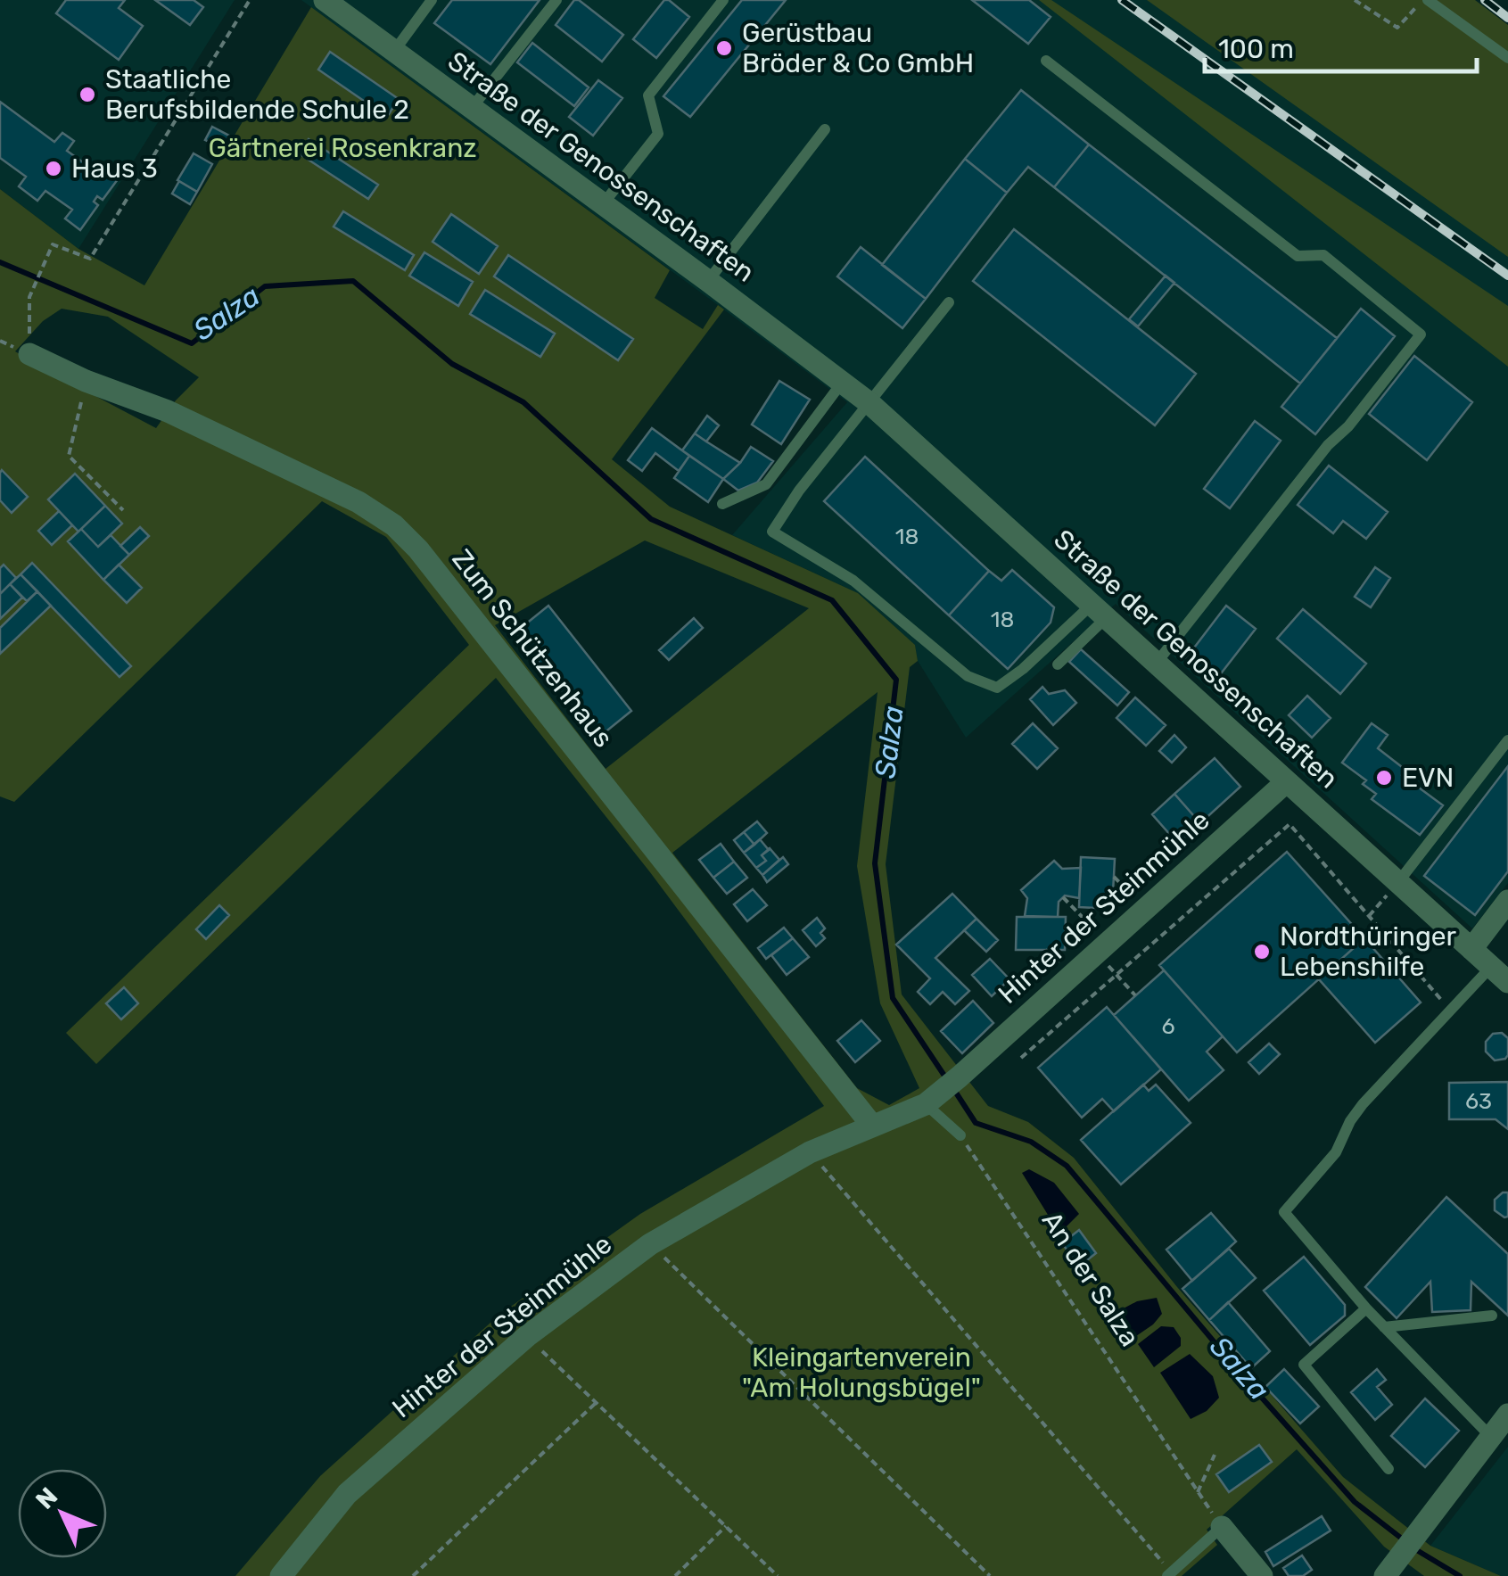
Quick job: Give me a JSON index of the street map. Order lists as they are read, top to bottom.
{
  "streets": {
    "street": ["Straße der Genossenschaften", "Zum Schützenhaus", "Hinter der Steinmühle"],
    "path": ["An der Salza"]
  },
  "crossings": [
    ["Straße der Genossenschaften", "Hinter der Steinmühle"],
    ["Zum Schützenhaus", "Hinter der Steinmühle"]
  ],
  "water": ["Salza"],
  "parks": ["Gärtnerei Rosenkranz", "Kleingartenverein \"Am Holungsbügel\""],
  "places": [
    "Gerüstbau Bröder & Co GmbH",
    "Staatliche Berufsbildende Schule 2",
    "Haus 3",
    "EVN",
    "Nordthüringer Lebenshilfe"
  ],
  "house_numbers": [
    "18",
    "18",
    "6",
    "63"
  ],
  "scale_bar": "100 m",
  "north": "top left"
}
